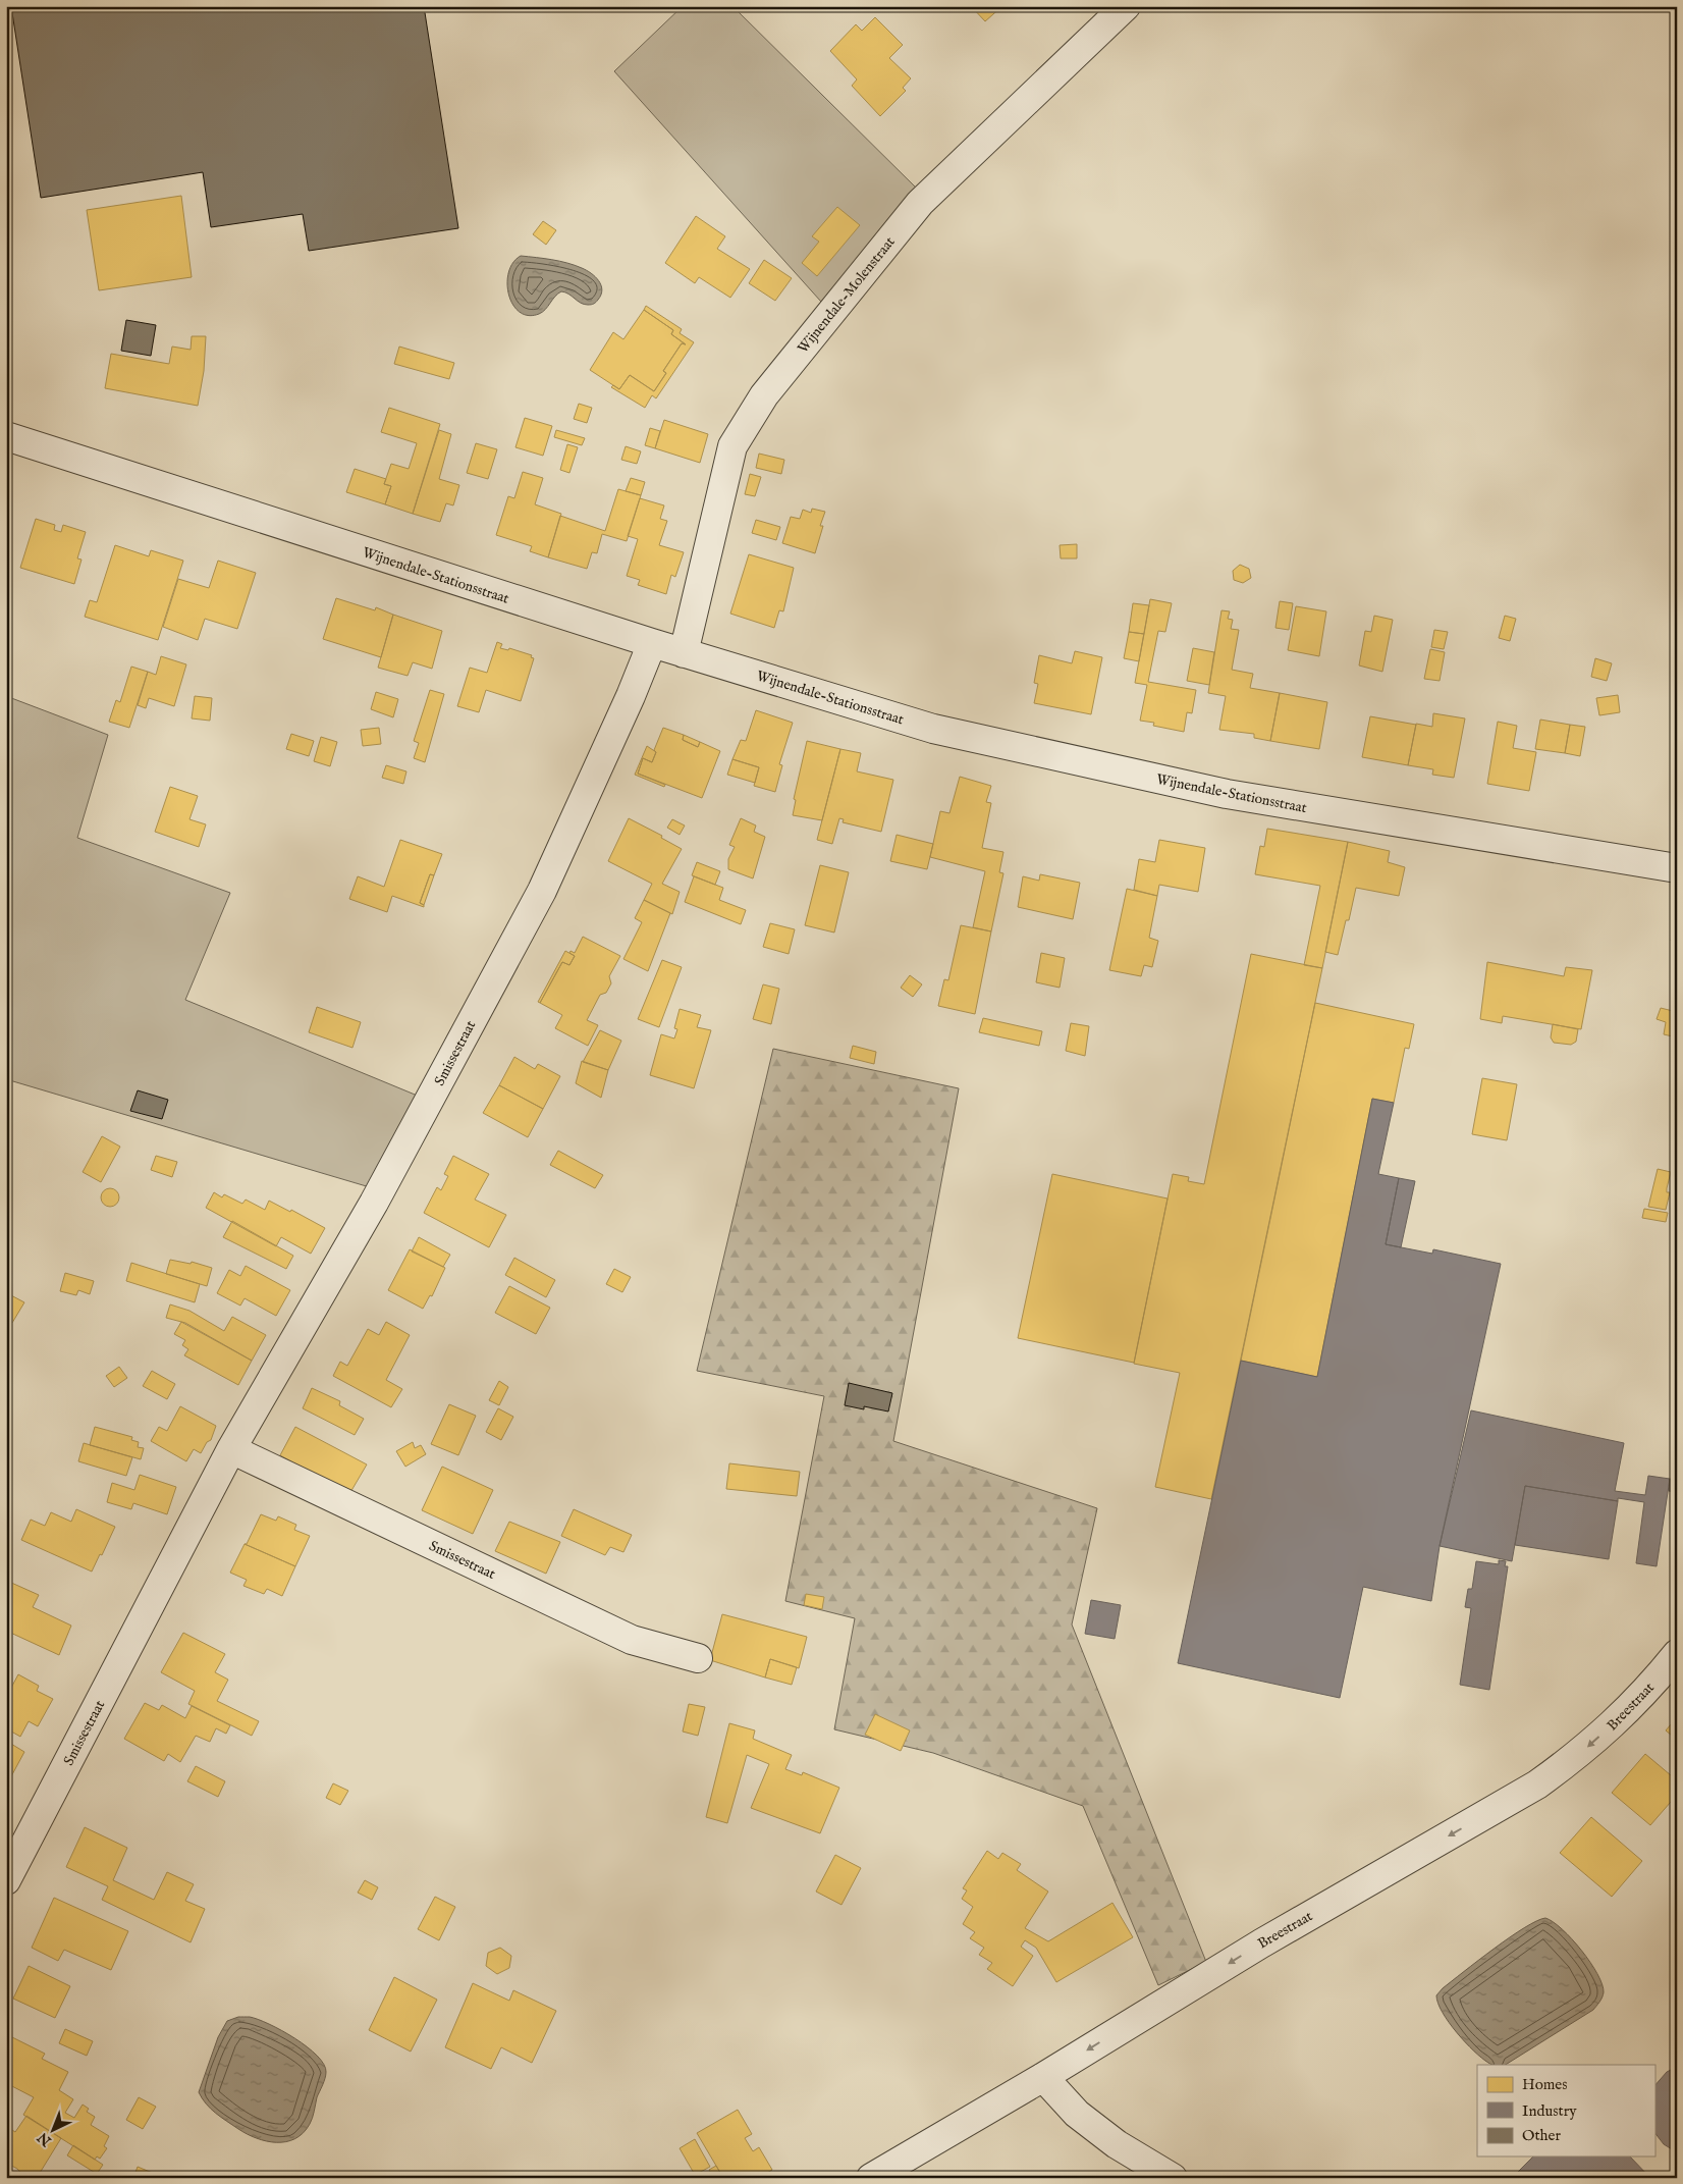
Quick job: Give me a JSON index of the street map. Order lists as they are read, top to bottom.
{
  "streets": {
    "street": [
      "Wijnendale-Molenstraat",
      "Wijnendale-Stationsstraat",
      "Smissestraat",
      "Breestraat"
    ]
  },
  "crossings": [
    ["Wijnendale-Molenstraat", "Wijnendale-Stationsstraat"],
    ["Wijnendale-Stationsstraat", "Smissestraat"]
  ],
  "one_way": ["Breestraat"],
  "legend": ["Homes", "Industry", "Other"],
  "north": "bottom left"
}
